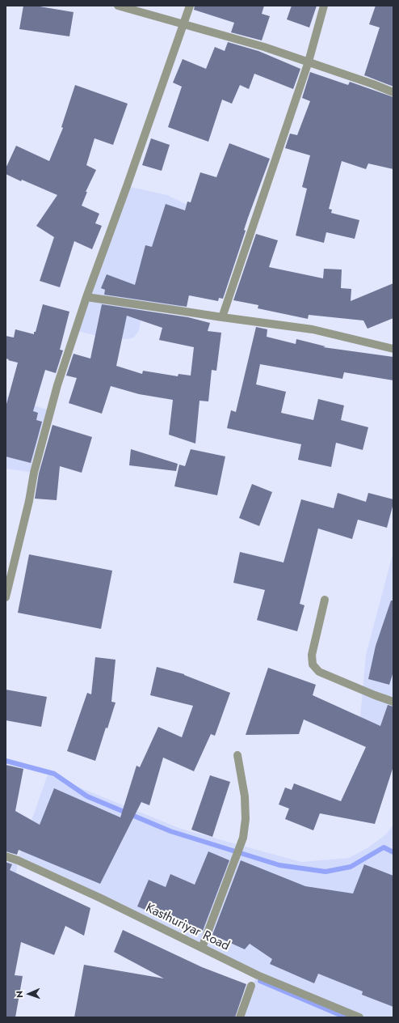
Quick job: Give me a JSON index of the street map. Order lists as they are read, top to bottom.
{
  "streets": {
    "street": ["Kasthuriyar Road"]
  },
  "north": "left"
}
